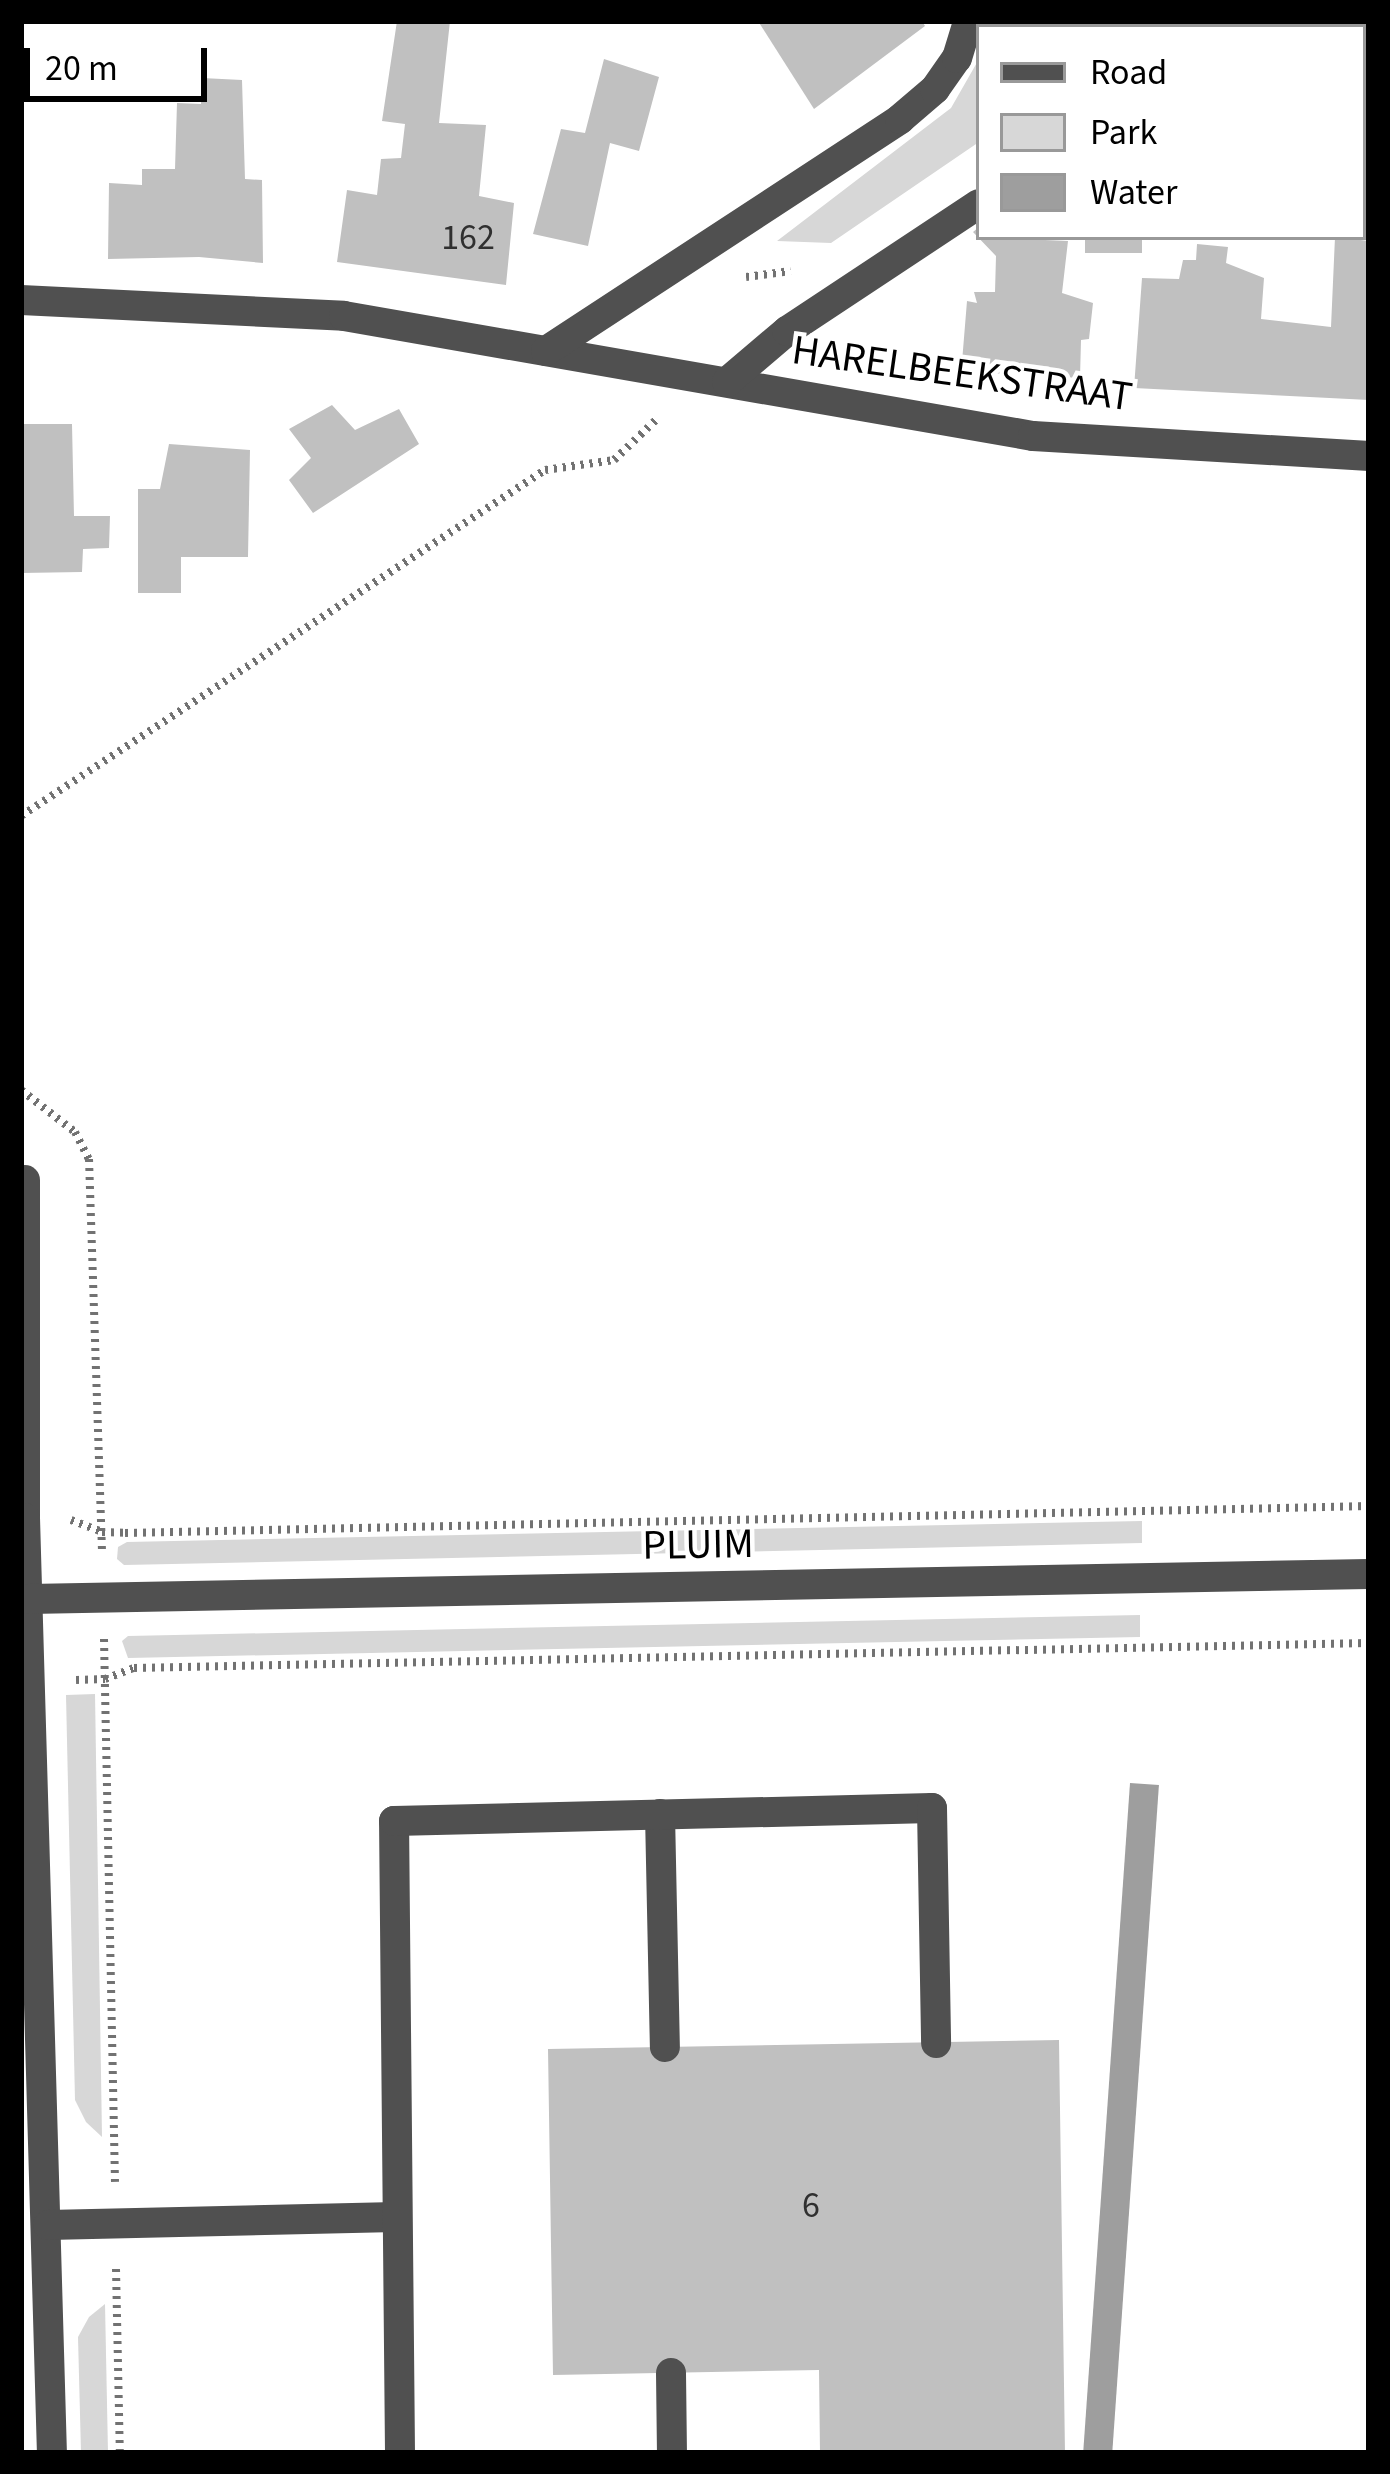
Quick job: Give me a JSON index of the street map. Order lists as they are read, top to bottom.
{
  "streets": {
    "street": ["HARELBEEKSTRAAT", "PLUIM"]
  },
  "house_numbers": ["162", "6"],
  "legend": ["Road", "Park", "Water"],
  "scale_bar": "20 m"
}
